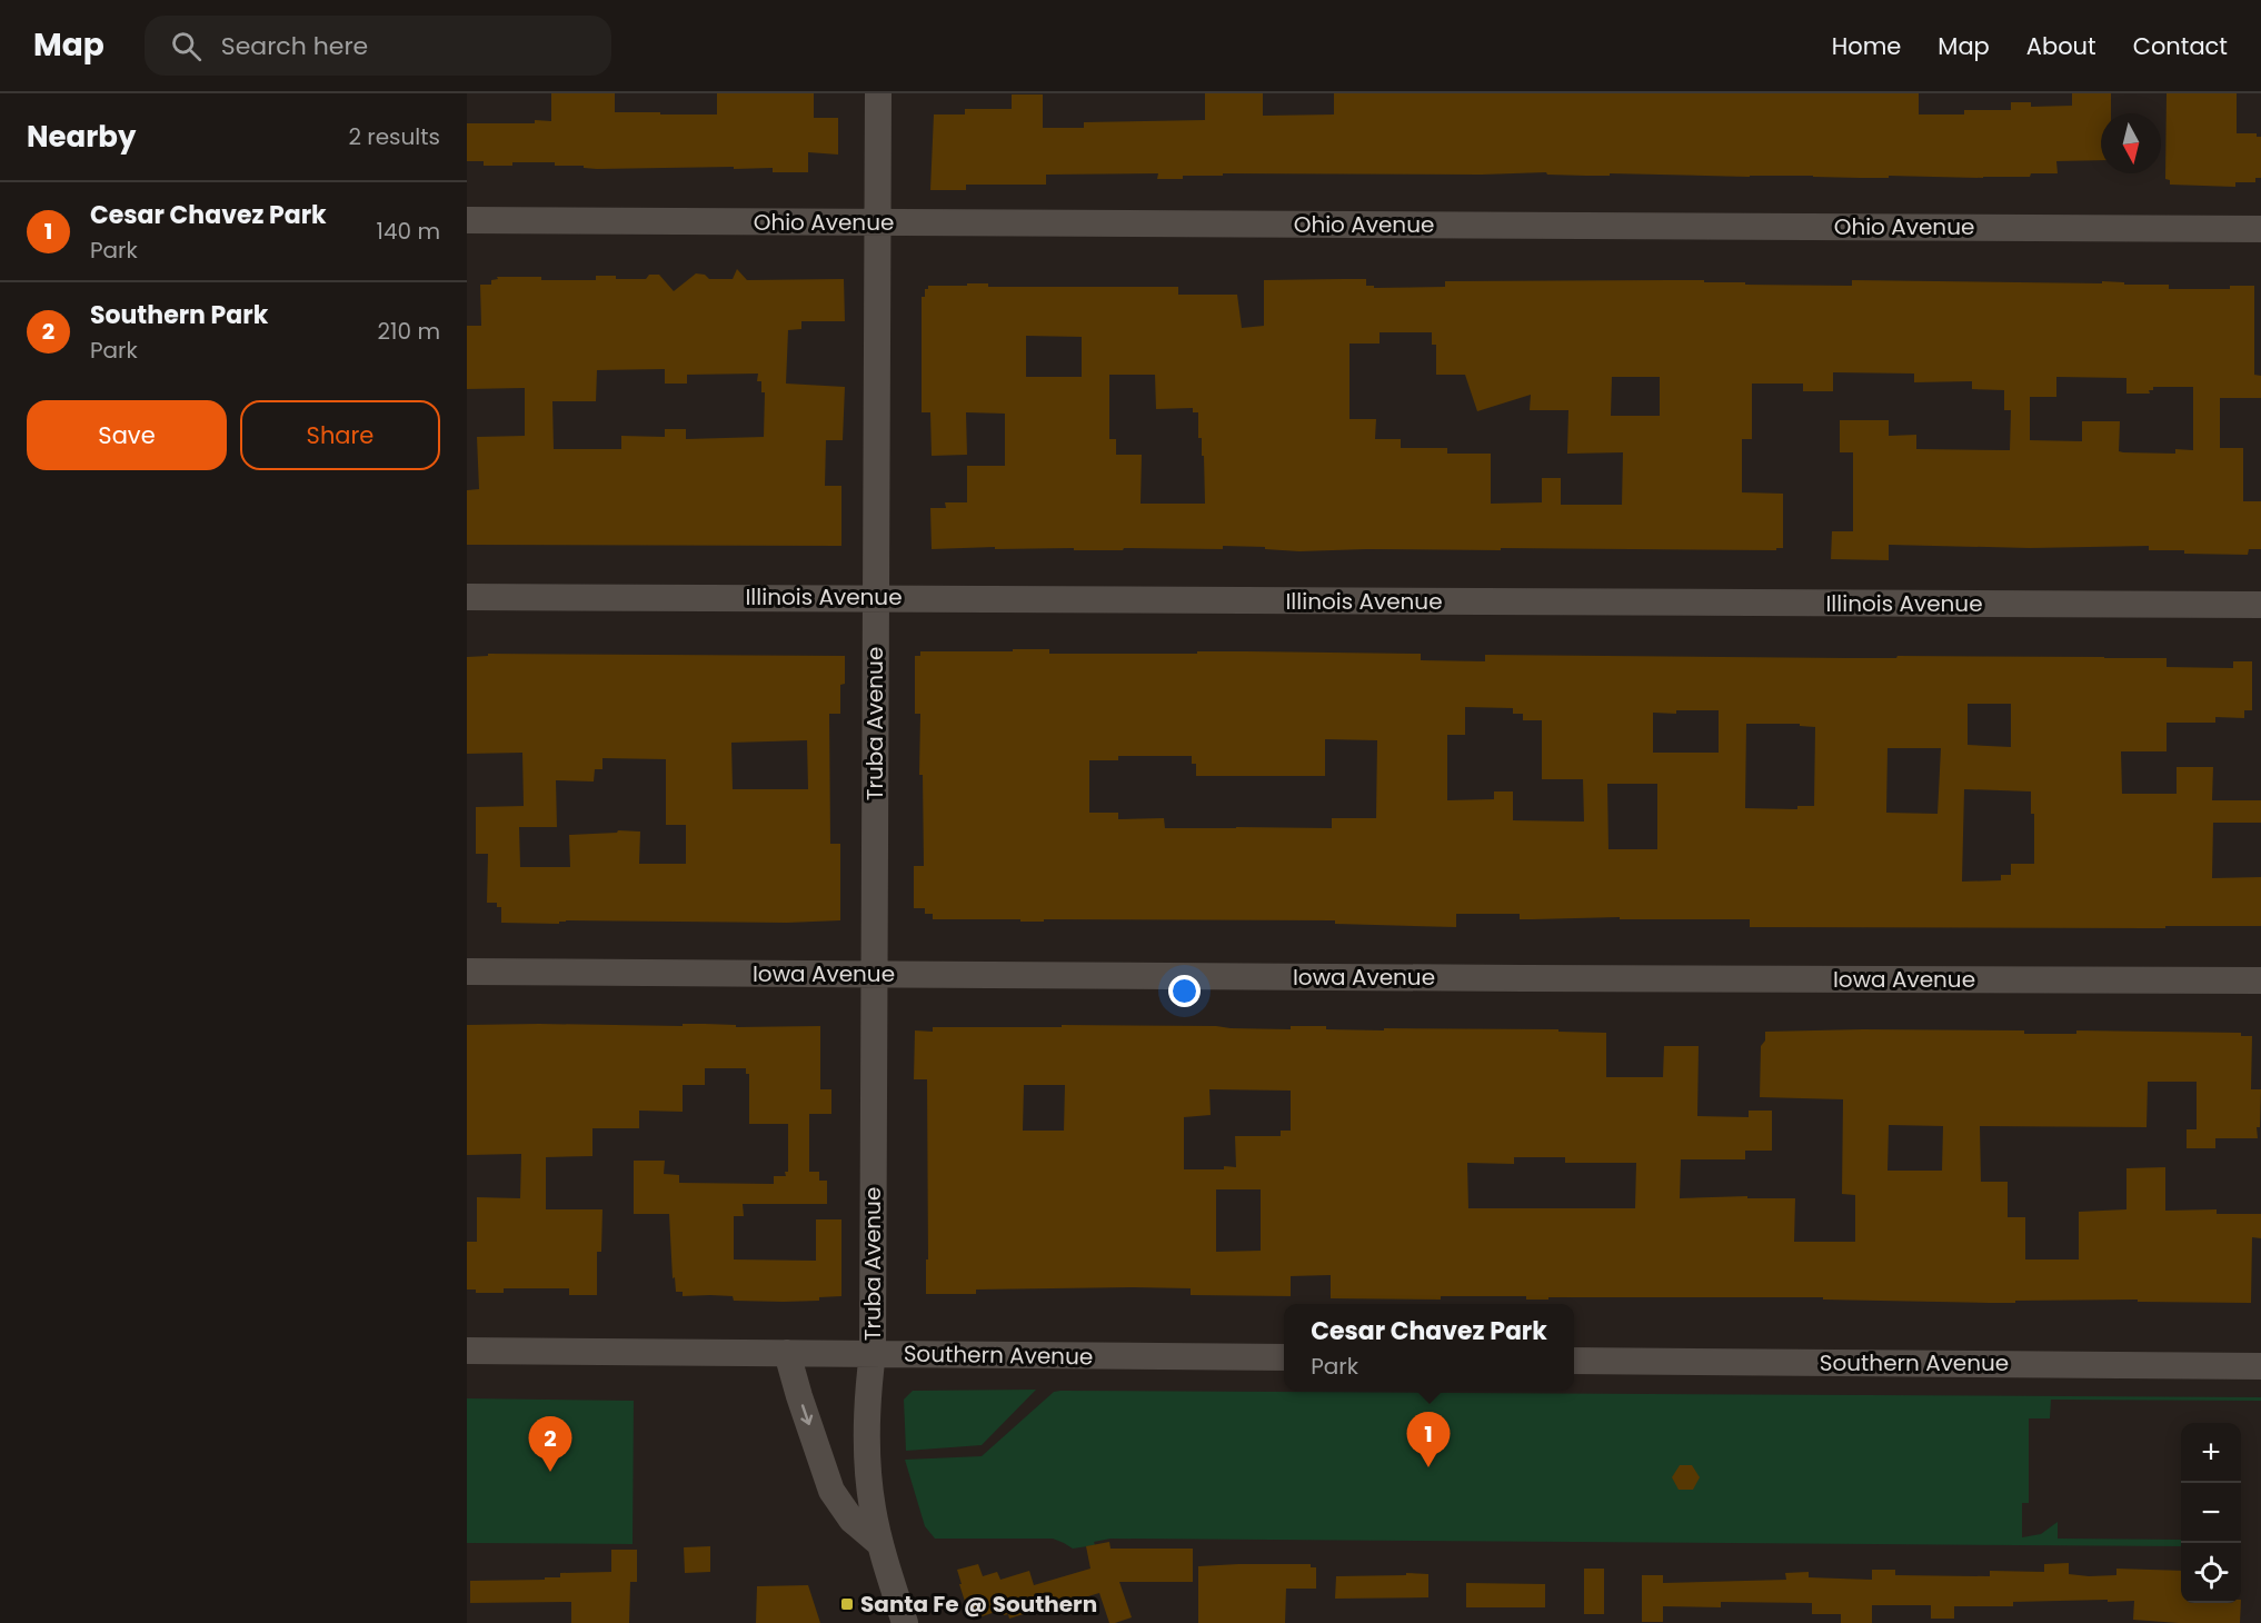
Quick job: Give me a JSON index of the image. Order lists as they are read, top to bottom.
{
  "streets": {
    "street": [
      "Ohio Avenue",
      "Illinois Avenue",
      "Truba Avenue",
      "Iowa Avenue",
      "Southern Avenue"
    ]
  },
  "crossings": [
    ["Ohio Avenue", "Truba Avenue"],
    ["Illinois Avenue", "Truba Avenue"],
    ["Truba Avenue", "Iowa Avenue"],
    ["Truba Avenue", "Southern Avenue"]
  ],
  "places": {
    "transit": ["Santa Fe @ Southern"]
  },
  "north": "bottom",
  "page": {
    "header": "Map",
    "search": "Search here",
    "nav": [
      "Home",
      "Map",
      "About",
      "Contact"
    ],
    "heading": ["Nearby", "2 results"],
    "list": [
      {
        "mark": "1",
        "name": "Cesar Chavez Park",
        "note": "Park",
        "value": "140 m"
      },
      {
        "mark": "2",
        "name": "Southern Park",
        "note": "Park",
        "value": "210 m"
      }
    ],
    "buttons": ["Save", "Share"],
    "popup": ["Cesar Chavez Park", "Park"],
    "pins": ["1", "2"],
    "map_buttons": ["+", "−"]
  }
}
